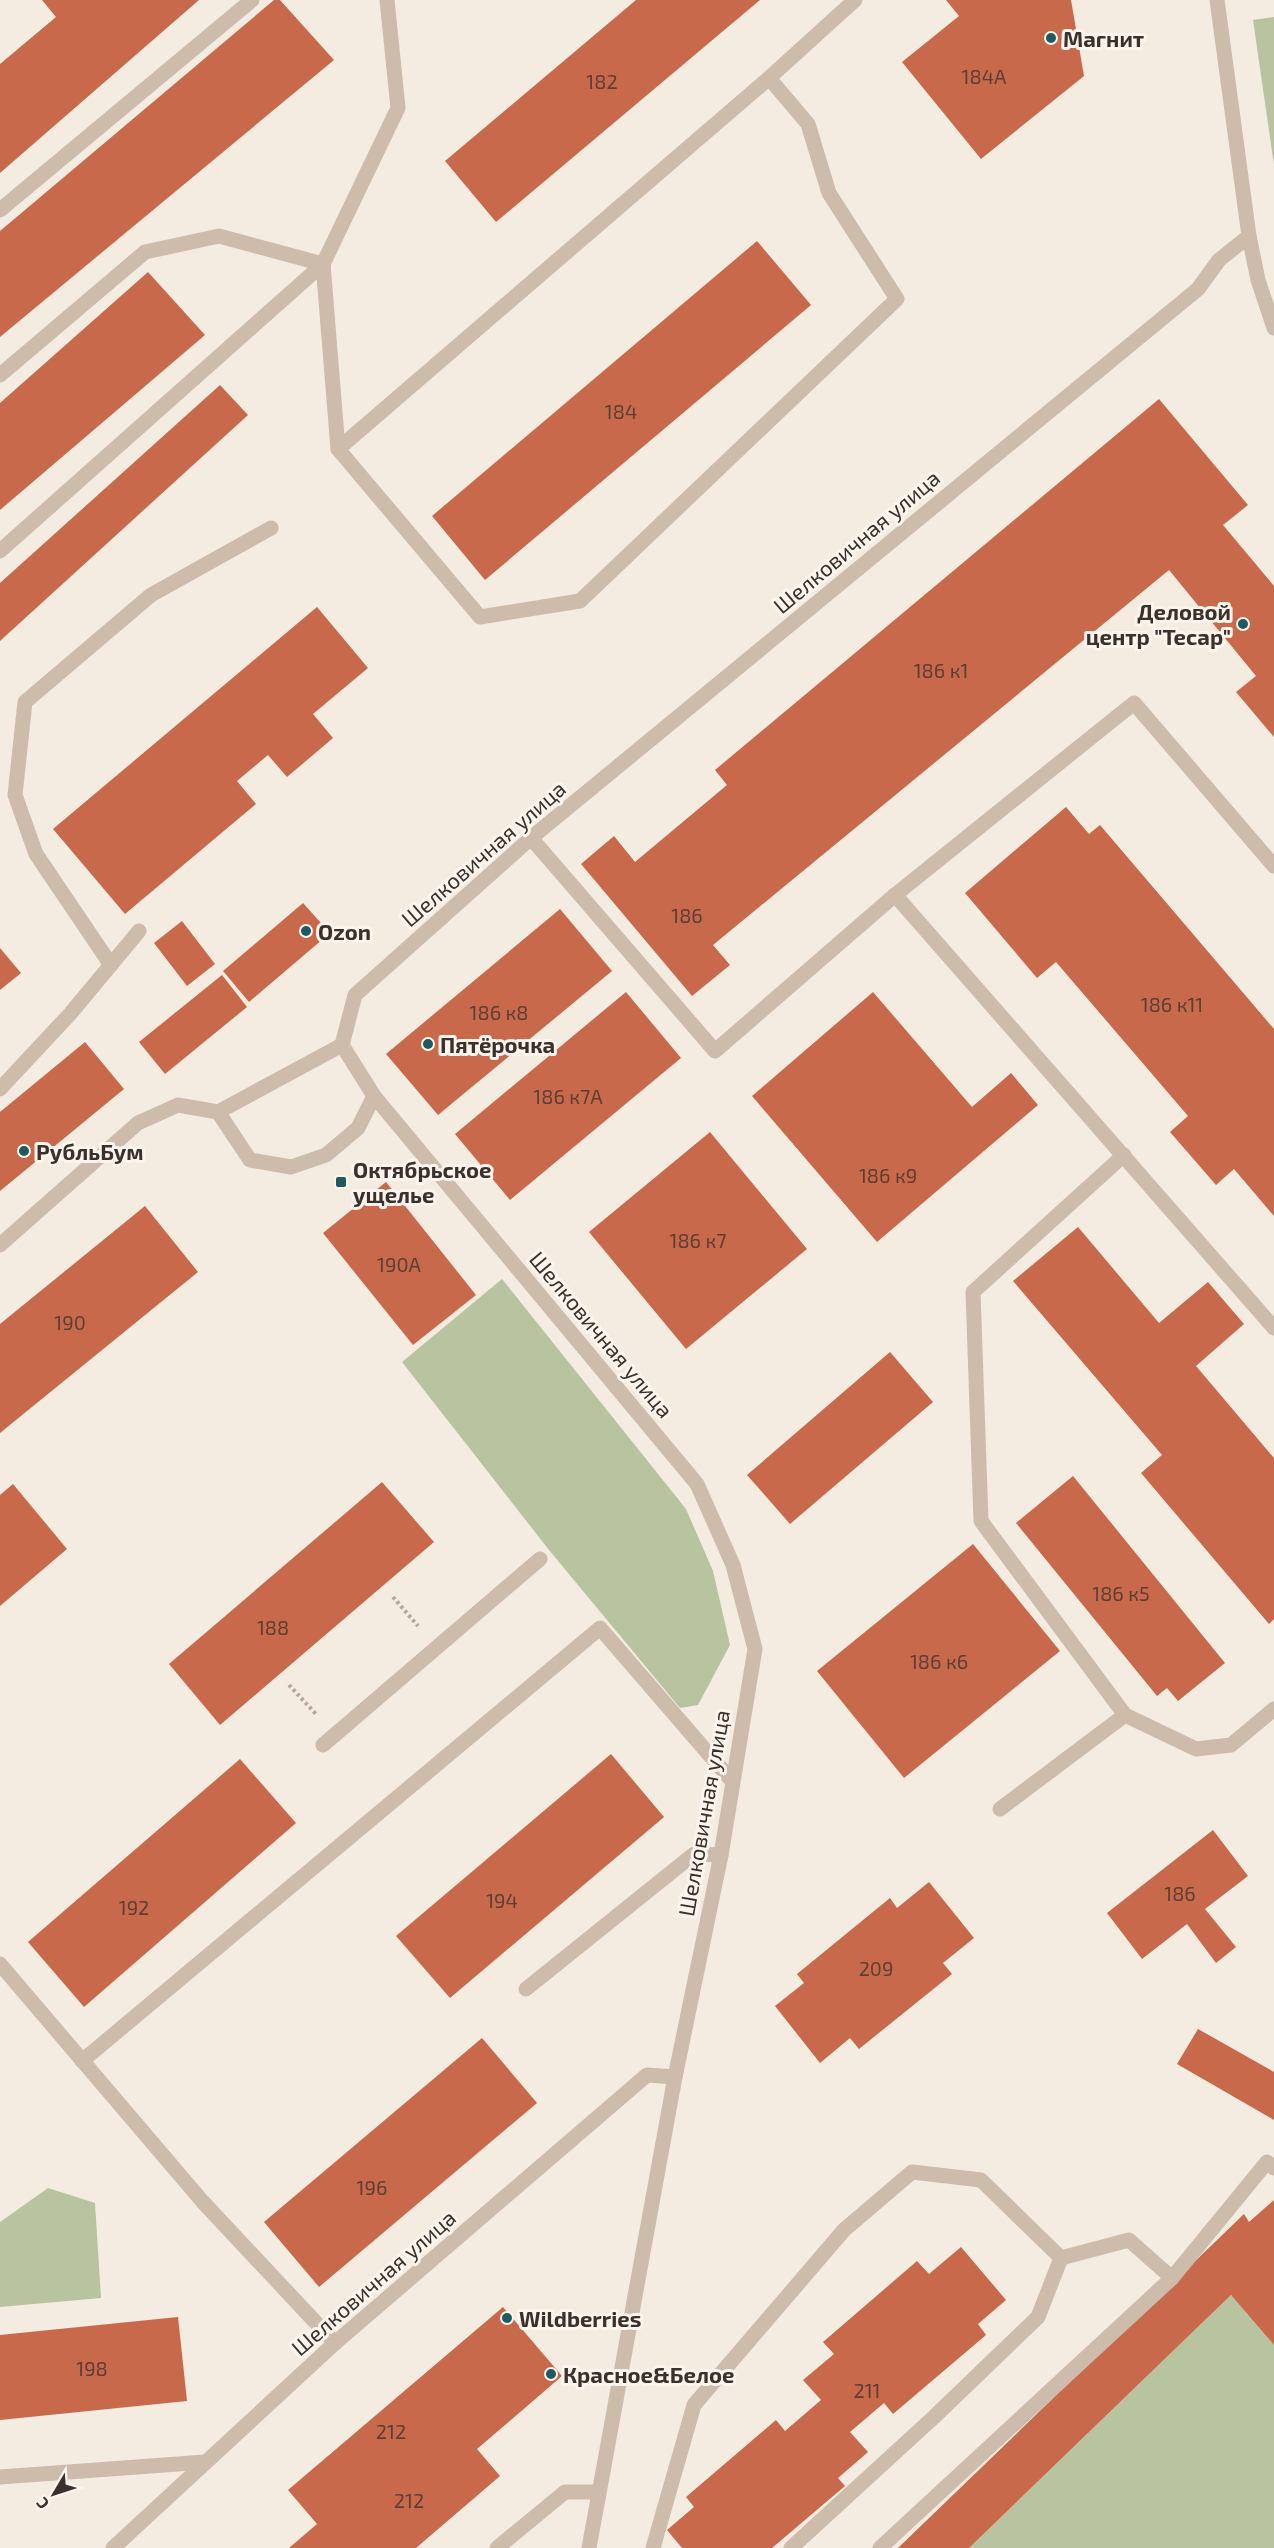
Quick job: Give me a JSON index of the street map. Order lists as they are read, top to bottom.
{
  "streets": {
    "street": ["Шелковичная улица"]
  },
  "places": {
    "other": [
      "Магнит",
      "Деловой центр \"Тесар\"",
      "Ozon",
      "Пятёрочка",
      "РубльБум",
      "Wildberries",
      "Красное&Белое"
    ],
    "transit": ["Октябрьское ущелье"]
  },
  "house_numbers": [
    "184А",
    "182",
    "184",
    "186 к1",
    "186",
    "186 к11",
    "186 к8",
    "186 к7А",
    "186 к9",
    "186 к7",
    "190А",
    "190",
    "186 к5",
    "188",
    "186 к6",
    "186",
    "194",
    "192",
    "209",
    "196",
    "198",
    "211",
    "212",
    "212"
  ],
  "north": "bottom left"
}
